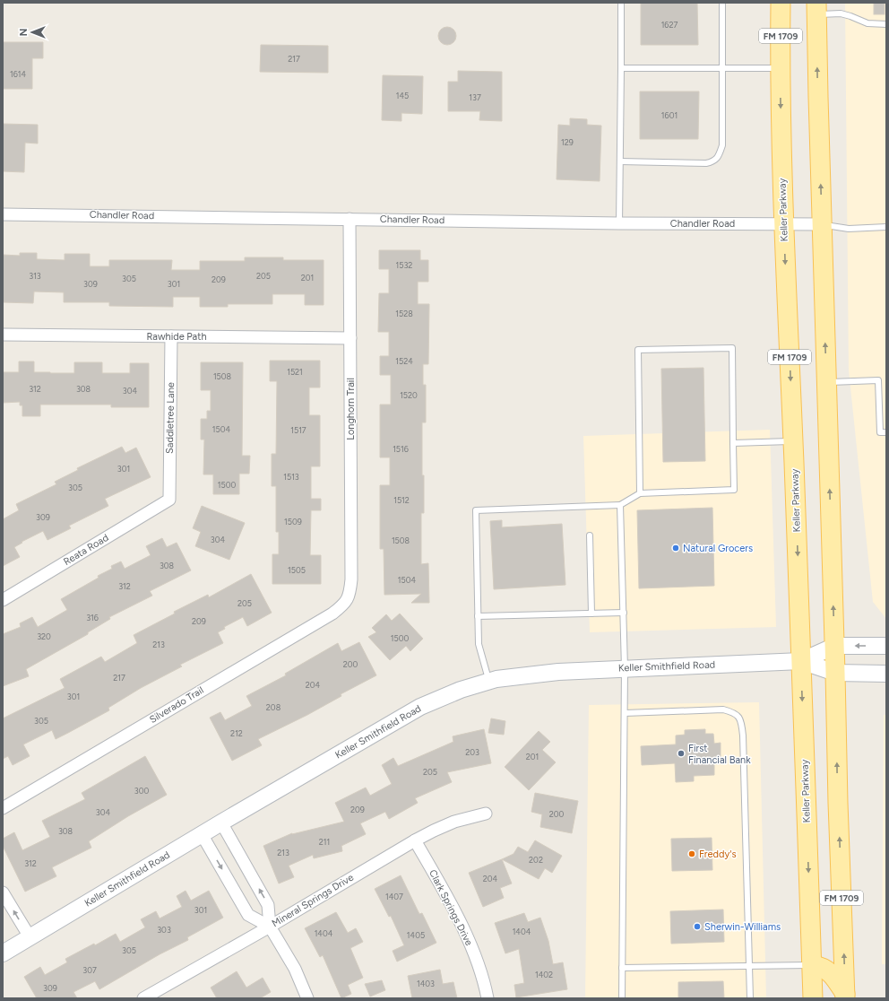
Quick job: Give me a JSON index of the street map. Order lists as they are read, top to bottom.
{
  "streets": {
    "main road": ["FM 1709", "Keller Parkway", "Keller Smithfield Road"],
    "street": [
      "Chandler Road",
      "Rawhide Path",
      "Longhorn Trail",
      "Saddletree Lane",
      "Reata Road",
      "Silverado Trail",
      "Mineral Springs Drive",
      "Clark Springs Drive"
    ]
  },
  "crossings": [
    ["FM 1709", "Chandler Road"],
    ["Keller Parkway", "Chandler Road"],
    ["Keller Parkway", "Keller Smithfield Road"],
    ["Chandler Road", "Longhorn Trail"],
    ["Rawhide Path", "Longhorn Trail"],
    ["Rawhide Path", "Saddletree Lane"],
    ["Longhorn Trail", "Silverado Trail"],
    ["Saddletree Lane", "Reata Road"],
    ["Mineral Springs Drive", "Clark Springs Drive"]
  ],
  "places": [
    "Natural Grocers",
    "First Financial Bank",
    "Freddy's",
    "Sherwin-Williams"
  ],
  "house_numbers": [
    "1627",
    "217",
    "1614",
    "145",
    "137",
    "1601",
    "129",
    "1532",
    "313",
    "205",
    "201",
    "305",
    "209",
    "309",
    "301",
    "1528",
    "1524",
    "1521",
    "1508",
    "312",
    "308",
    "304",
    "1520",
    "1504",
    "1517",
    "1516",
    "301",
    "1513",
    "1500",
    "305",
    "1512",
    "309",
    "1509",
    "304",
    "1508",
    "308",
    "1505",
    "1504",
    "312",
    "205",
    "316",
    "209",
    "320",
    "1500",
    "213",
    "200",
    "217",
    "204",
    "301",
    "208",
    "305",
    "212",
    "203",
    "201",
    "205",
    "300",
    "209",
    "304",
    "200",
    "308",
    "211",
    "213",
    "202",
    "312",
    "204",
    "1407",
    "301",
    "303",
    "1404",
    "1404",
    "1405",
    "305",
    "307",
    "1402",
    "1403",
    "309"
  ],
  "north": "left"
}
